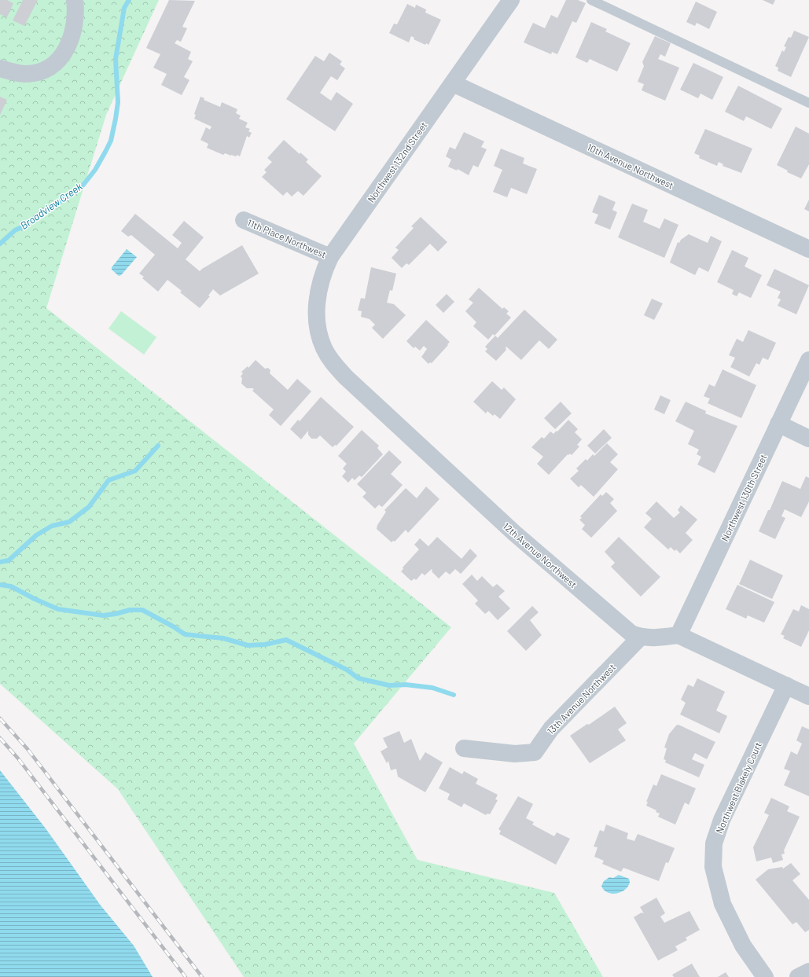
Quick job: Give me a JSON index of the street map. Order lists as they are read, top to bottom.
{
  "streets": {
    "street": [
      "Northwest 132nd Street",
      "10th Avenue Northwest",
      "11th Place Northwest",
      "Northwest 130th Street",
      "12th Avenue Northwest",
      "13th Avenue Northwest",
      "Northwest Blakely Court"
    ]
  },
  "crossings": [
    ["Northwest 132nd Street", "10th Avenue Northwest"],
    ["Northwest 132nd Street", "11th Place Northwest"],
    ["Northwest 132nd Street", "12th Avenue Northwest"],
    ["Northwest 130th Street", "12th Avenue Northwest"],
    ["12th Avenue Northwest", "13th Avenue Northwest"]
  ],
  "water": ["Broadview Creek"]
}
